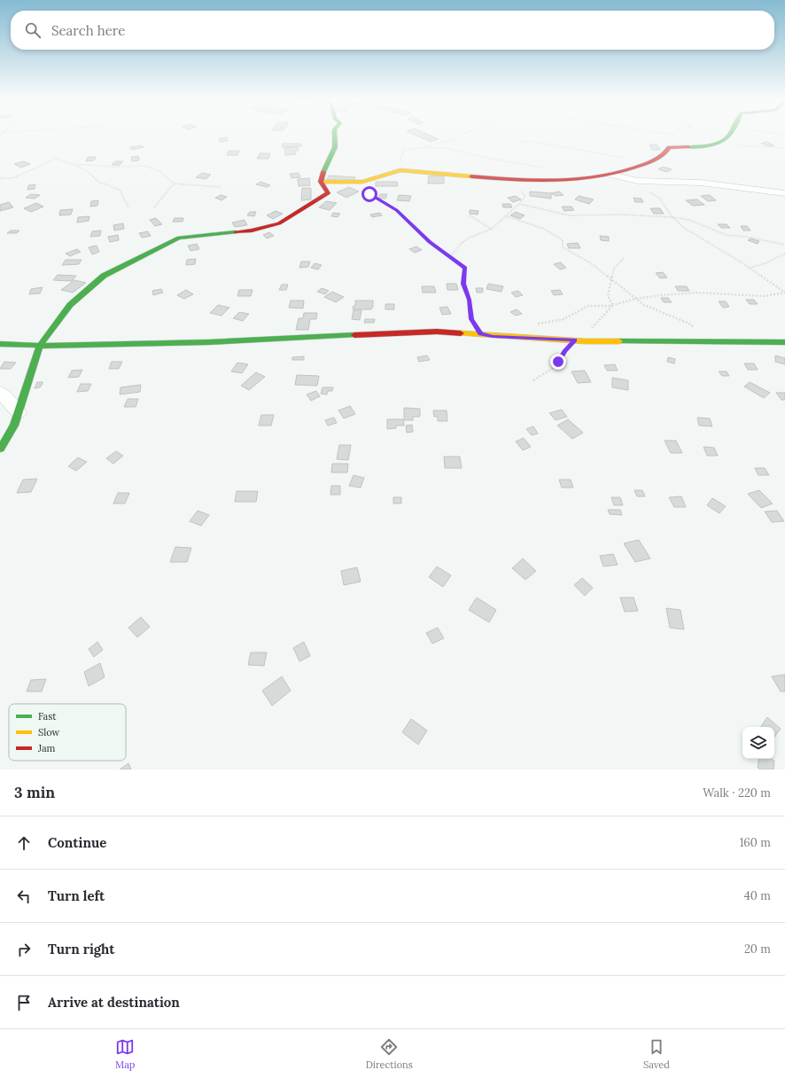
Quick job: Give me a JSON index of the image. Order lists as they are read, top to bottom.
{
  "legend": ["Fast", "Slow", "Jam"],
  "page": {
    "search": "Search here",
    "heading": ["3 min", "Walk · 220 m"],
    "list": [
      ["Continue", "160 m"],
      ["Turn left", "40 m"],
      ["Turn right", "20 m"],
      "Arrive at destination"
    ],
    "nav": ["Map", "Directions", "Saved"]
  }
}
